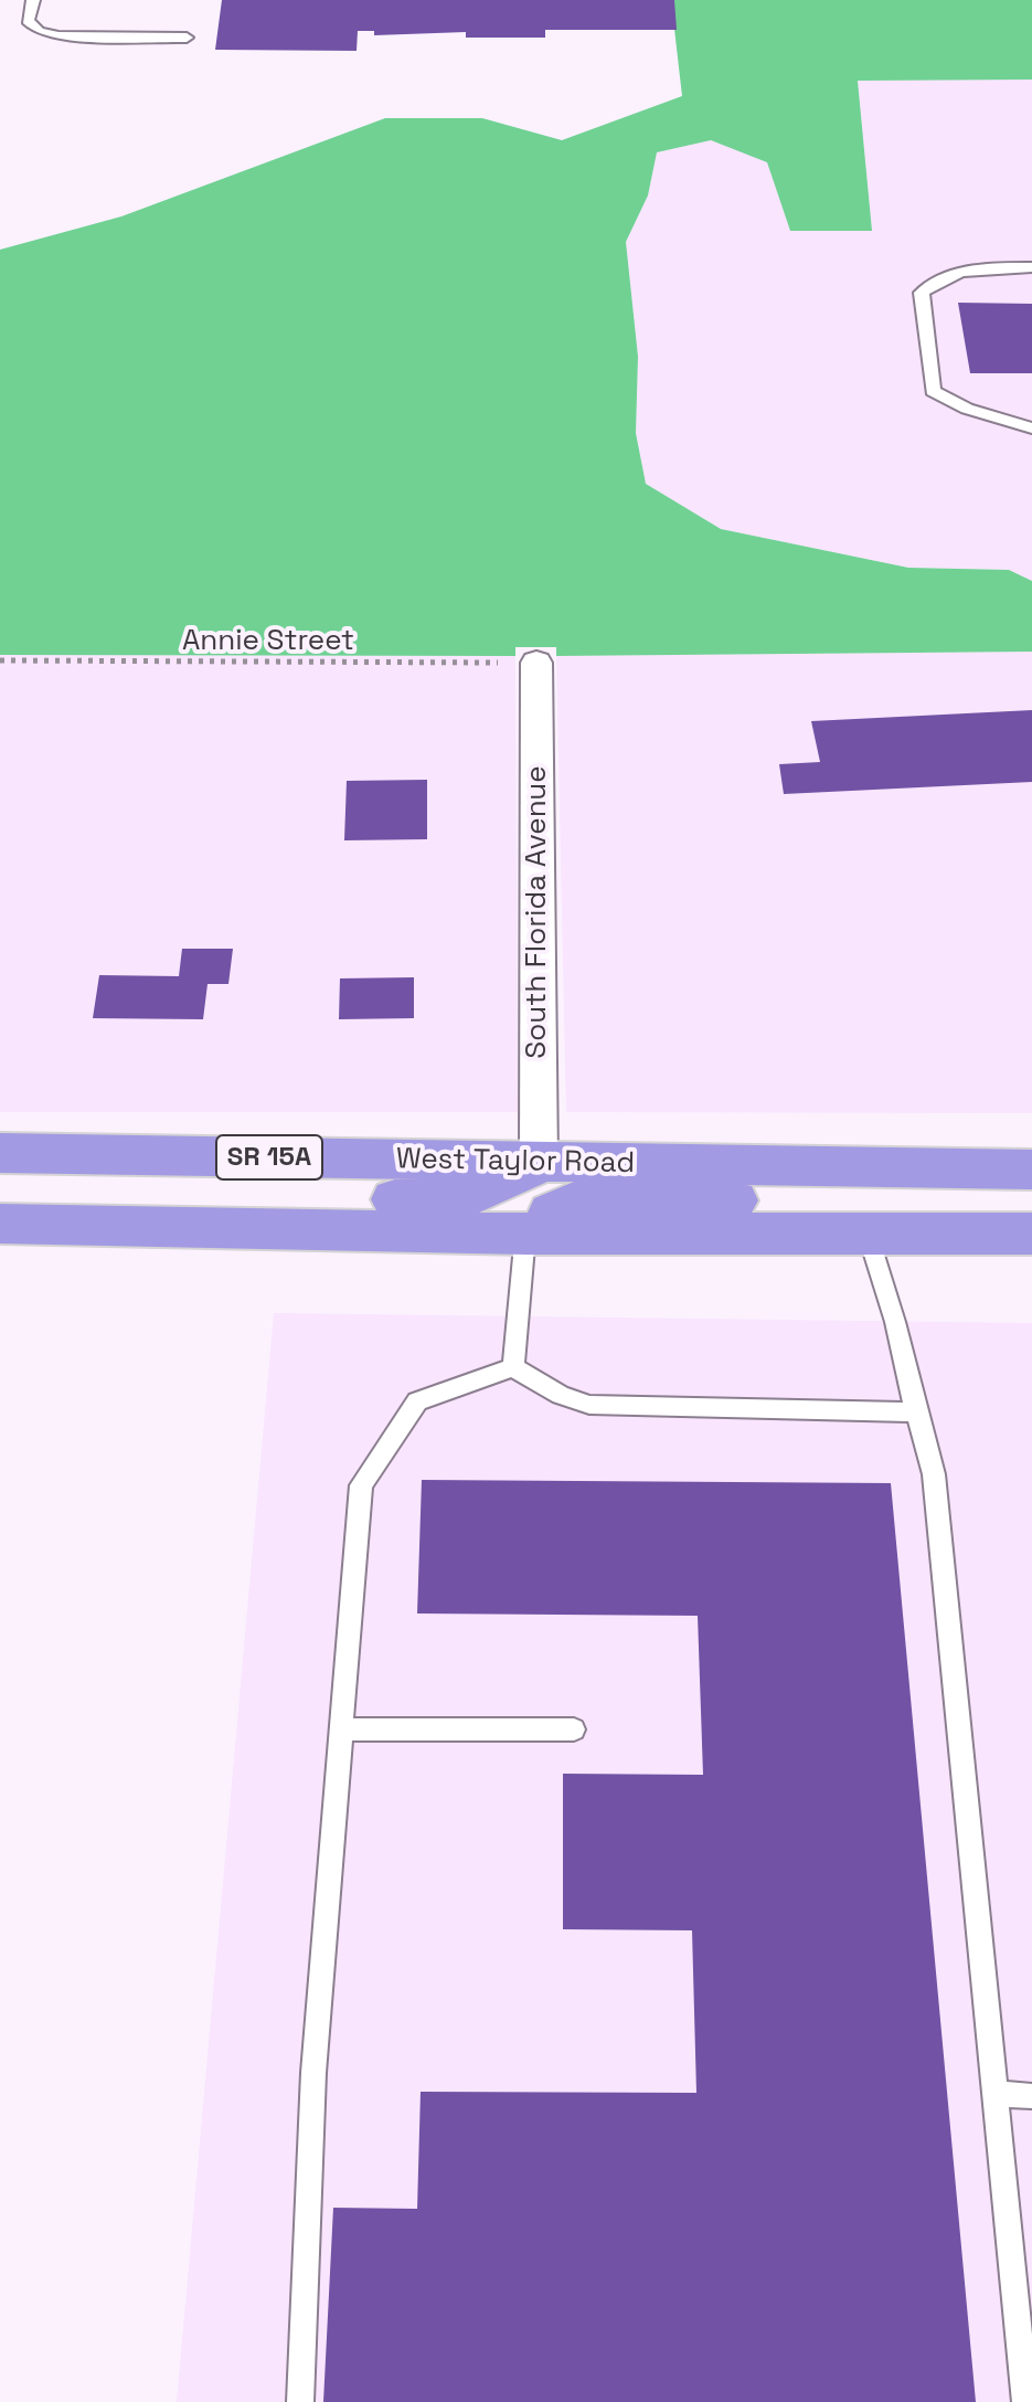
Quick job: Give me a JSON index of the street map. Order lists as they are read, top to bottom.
{
  "streets": {
    "highway": ["SR 15A", "West Taylor Road"],
    "street": ["South Florida Avenue"],
    "path": ["Annie Street"]
  },
  "crossings": [
    ["Annie Street", "South Florida Avenue"],
    ["South Florida Avenue", "West Taylor Road"]
  ]
}
